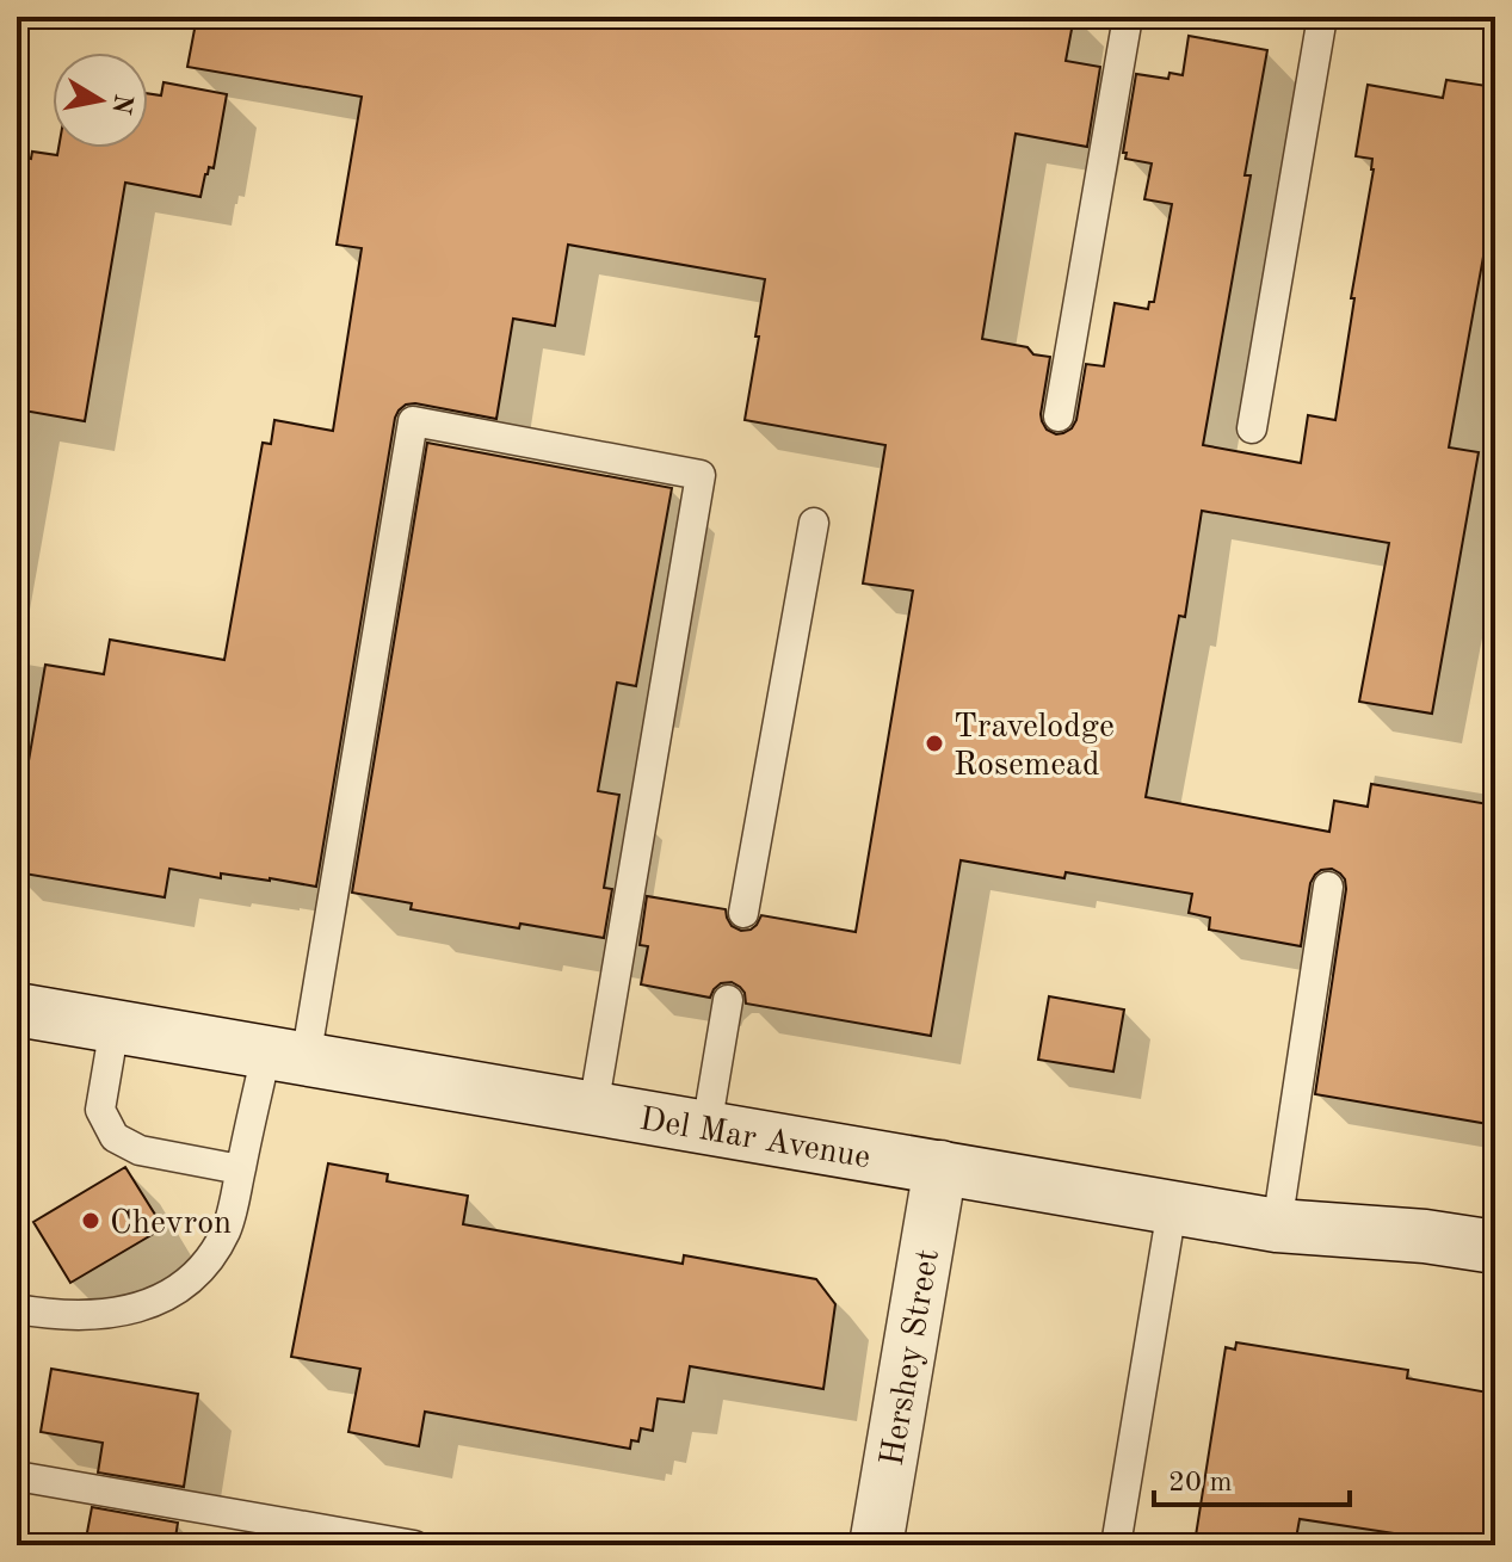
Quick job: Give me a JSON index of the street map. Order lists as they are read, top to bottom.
{
  "streets": {
    "main road": ["Del Mar Avenue", "Hershey Street"]
  },
  "crossings": [
    ["Del Mar Avenue", "Hershey Street"]
  ],
  "places": ["Travelodge Rosemead", "Chevron"],
  "scale_bar": "20 m",
  "north": "right"
}
